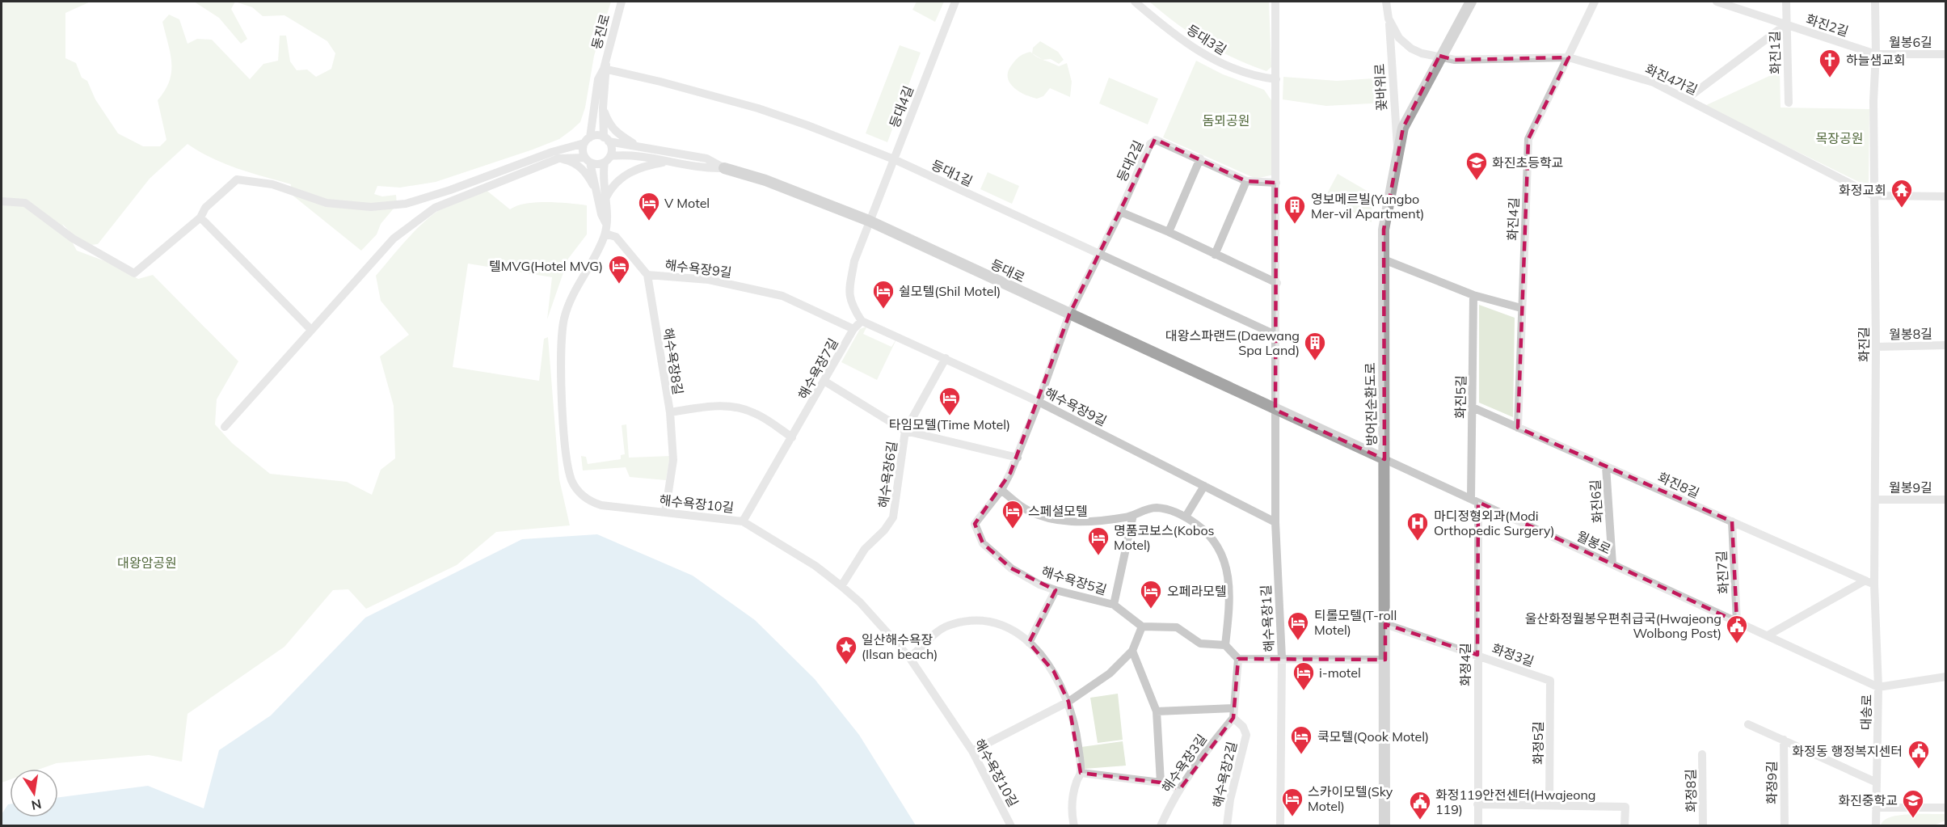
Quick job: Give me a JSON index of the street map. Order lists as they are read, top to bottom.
{
  "streets": {
    "main road": ["등대로", "방어진순환도로"],
    "street": [
      "화진2길",
      "동진로",
      "등대3길",
      "월봉6길",
      "화진1길",
      "화진4가길",
      "꽃바위로",
      "등대4길",
      "등대2길",
      "등대1길",
      "화진4길",
      "해수욕장9길",
      "월봉8길",
      "화진길",
      "해수욕장8길",
      "해수욕장7길",
      "화진5길",
      "해수욕장6길",
      "화진8길",
      "월봉9길",
      "화진6길",
      "해수욕장10길",
      "월봉로",
      "화진7길",
      "해수욕장5길",
      "해수욕장1길",
      "화정3길",
      "화정4길",
      "대송로",
      "화정5길",
      "해수욕장3길",
      "해수욕장2길",
      "화정9길",
      "화정8길"
    ]
  },
  "crossings": [
    ["화진2길", "월봉6길"],
    ["화진2길", "화진1길"],
    ["화진2길", "화진길"],
    ["동진로", "등대1길"],
    ["월봉6길", "화진길"],
    ["화진4가길", "꽃바위로"],
    ["화진4가길", "화진4길"],
    ["화진4가길", "화진길"],
    ["화진4가길", "방어진순환도로"],
    ["꽃바위로", "방어진순환도로"],
    ["등대4길", "등대1길"],
    ["등대4길", "등대로"],
    ["등대2길", "등대1길"],
    ["등대2길", "등대로"],
    ["등대2길", "해수욕장5길"],
    ["화진4길", "화진8길"],
    ["해수욕장9길", "해수욕장8길"],
    ["해수욕장9길", "해수욕장7길"],
    ["해수욕장9길", "해수욕장6길"],
    ["해수욕장9길", "해수욕장5길"],
    ["해수욕장9길", "해수욕장1길"],
    ["등대로", "방어진순환도로"],
    ["등대로", "월봉로"],
    ["등대로", "해수욕장5길"],
    ["등대로", "해수욕장1길"],
    ["월봉8길", "화진길"],
    ["화진길", "화진8길"],
    ["화진길", "월봉9길"],
    ["화진길", "월봉로"],
    ["화진길", "대송로"],
    ["해수욕장8길", "해수욕장10길"],
    ["해수욕장7길", "해수욕장10길"],
    ["화진5길", "화진8길"],
    ["화진5길", "월봉로"],
    ["화진5길", "화정4길"],
    ["방어진순환도로", "월봉로"],
    ["방어진순환도로", "화정3길"],
    ["해수욕장6길", "해수욕장10길"],
    ["화진8길", "화진6길"],
    ["화진8길", "화진7길"],
    ["화진6길", "월봉로"],
    ["월봉로", "화진7길"],
    ["월봉로", "화정4길"],
    ["월봉로", "대송로"],
    ["화정3길", "화정4길"],
    ["화정3길", "화정5길"],
    ["해수욕장3길", "해수욕장2길"]
  ],
  "parks": ["돔뫼공원", "목장공원", "대왕암공원"],
  "places": {
    "church": ["하늘샘교회"],
    "school or university": ["화진초등학교", "화진중학교"],
    "temple": ["화정교회"],
    "hotel": [
      "V Motel",
      "텔MVG(Hotel MVG)",
      "쉴모텔(Shil Motel)",
      "타임모텔(Time Motel)",
      "스페셜모텔",
      "명품코보스(Kobos Motel)",
      "오페라모텔",
      "티롤모텔(T-roll Motel)",
      "i-motel",
      "쿡모텔(Qook Motel)",
      "스카이모텔(Sky Motel)"
    ],
    "building": ["영보메르빌(Yungbo Mer-vil Apartment)", "대왕스파랜드(Daewang Spa Land)"],
    "hospital": ["마디정형외과(Modi Orthopedic Surgery)"],
    "public building": ["울산화정월봉우편취급국(Hwajeong Wolbong Post)", "화정동 행정복지센터", "화정119안전센터(Hwajeong 119)"],
    "place": ["일산해수욕장 (Ilsan beach)"]
  },
  "north": "bottom"
}
